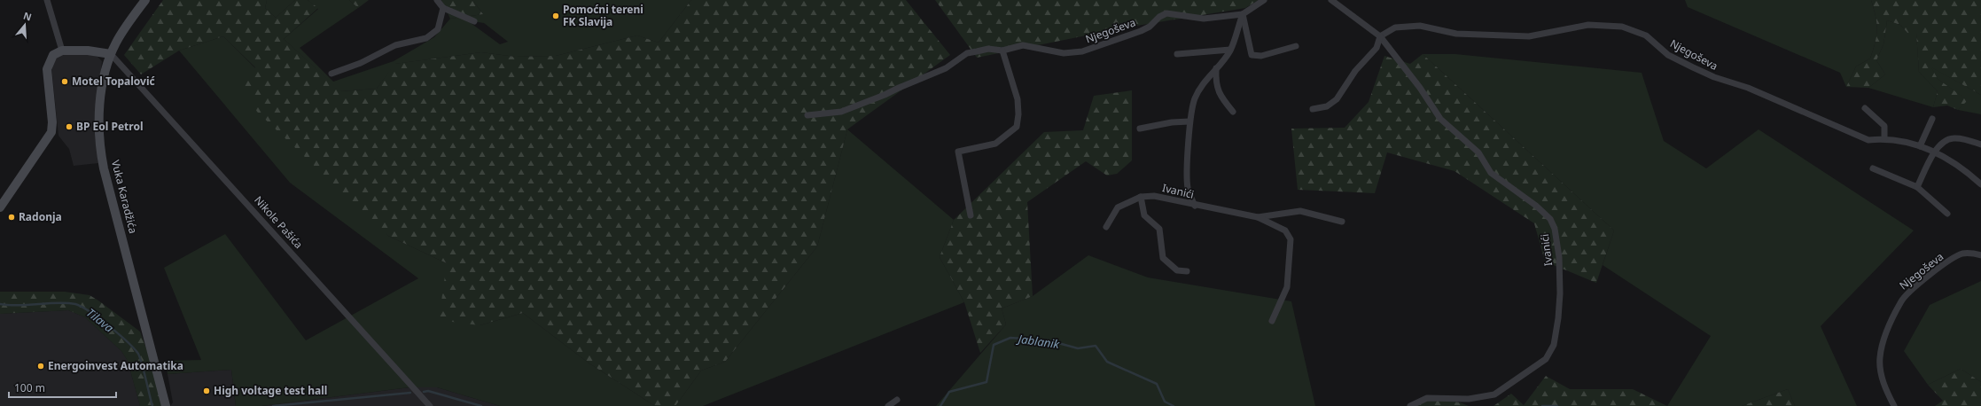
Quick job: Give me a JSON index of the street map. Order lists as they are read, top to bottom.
{
  "streets": {
    "street": [
      "Njegoševa",
      "Ivanići",
      "Vuka Karadžića",
      "Nikole Pašića"
    ]
  },
  "crossings": [
    ["Njegoševa", "Ivanići"],
    ["Vuka Karadžića", "Nikole Pašića"]
  ],
  "water": ["Tilava", "Jablanik"],
  "places": [
    "Pomoćni tereni FK Slavija",
    "Motel Topalović",
    "BP Eol Petrol",
    "Radonja",
    "Energoinvest Automatika",
    "High voltage test hall"
  ],
  "scale_bar": "100 m",
  "north": "top"
}
